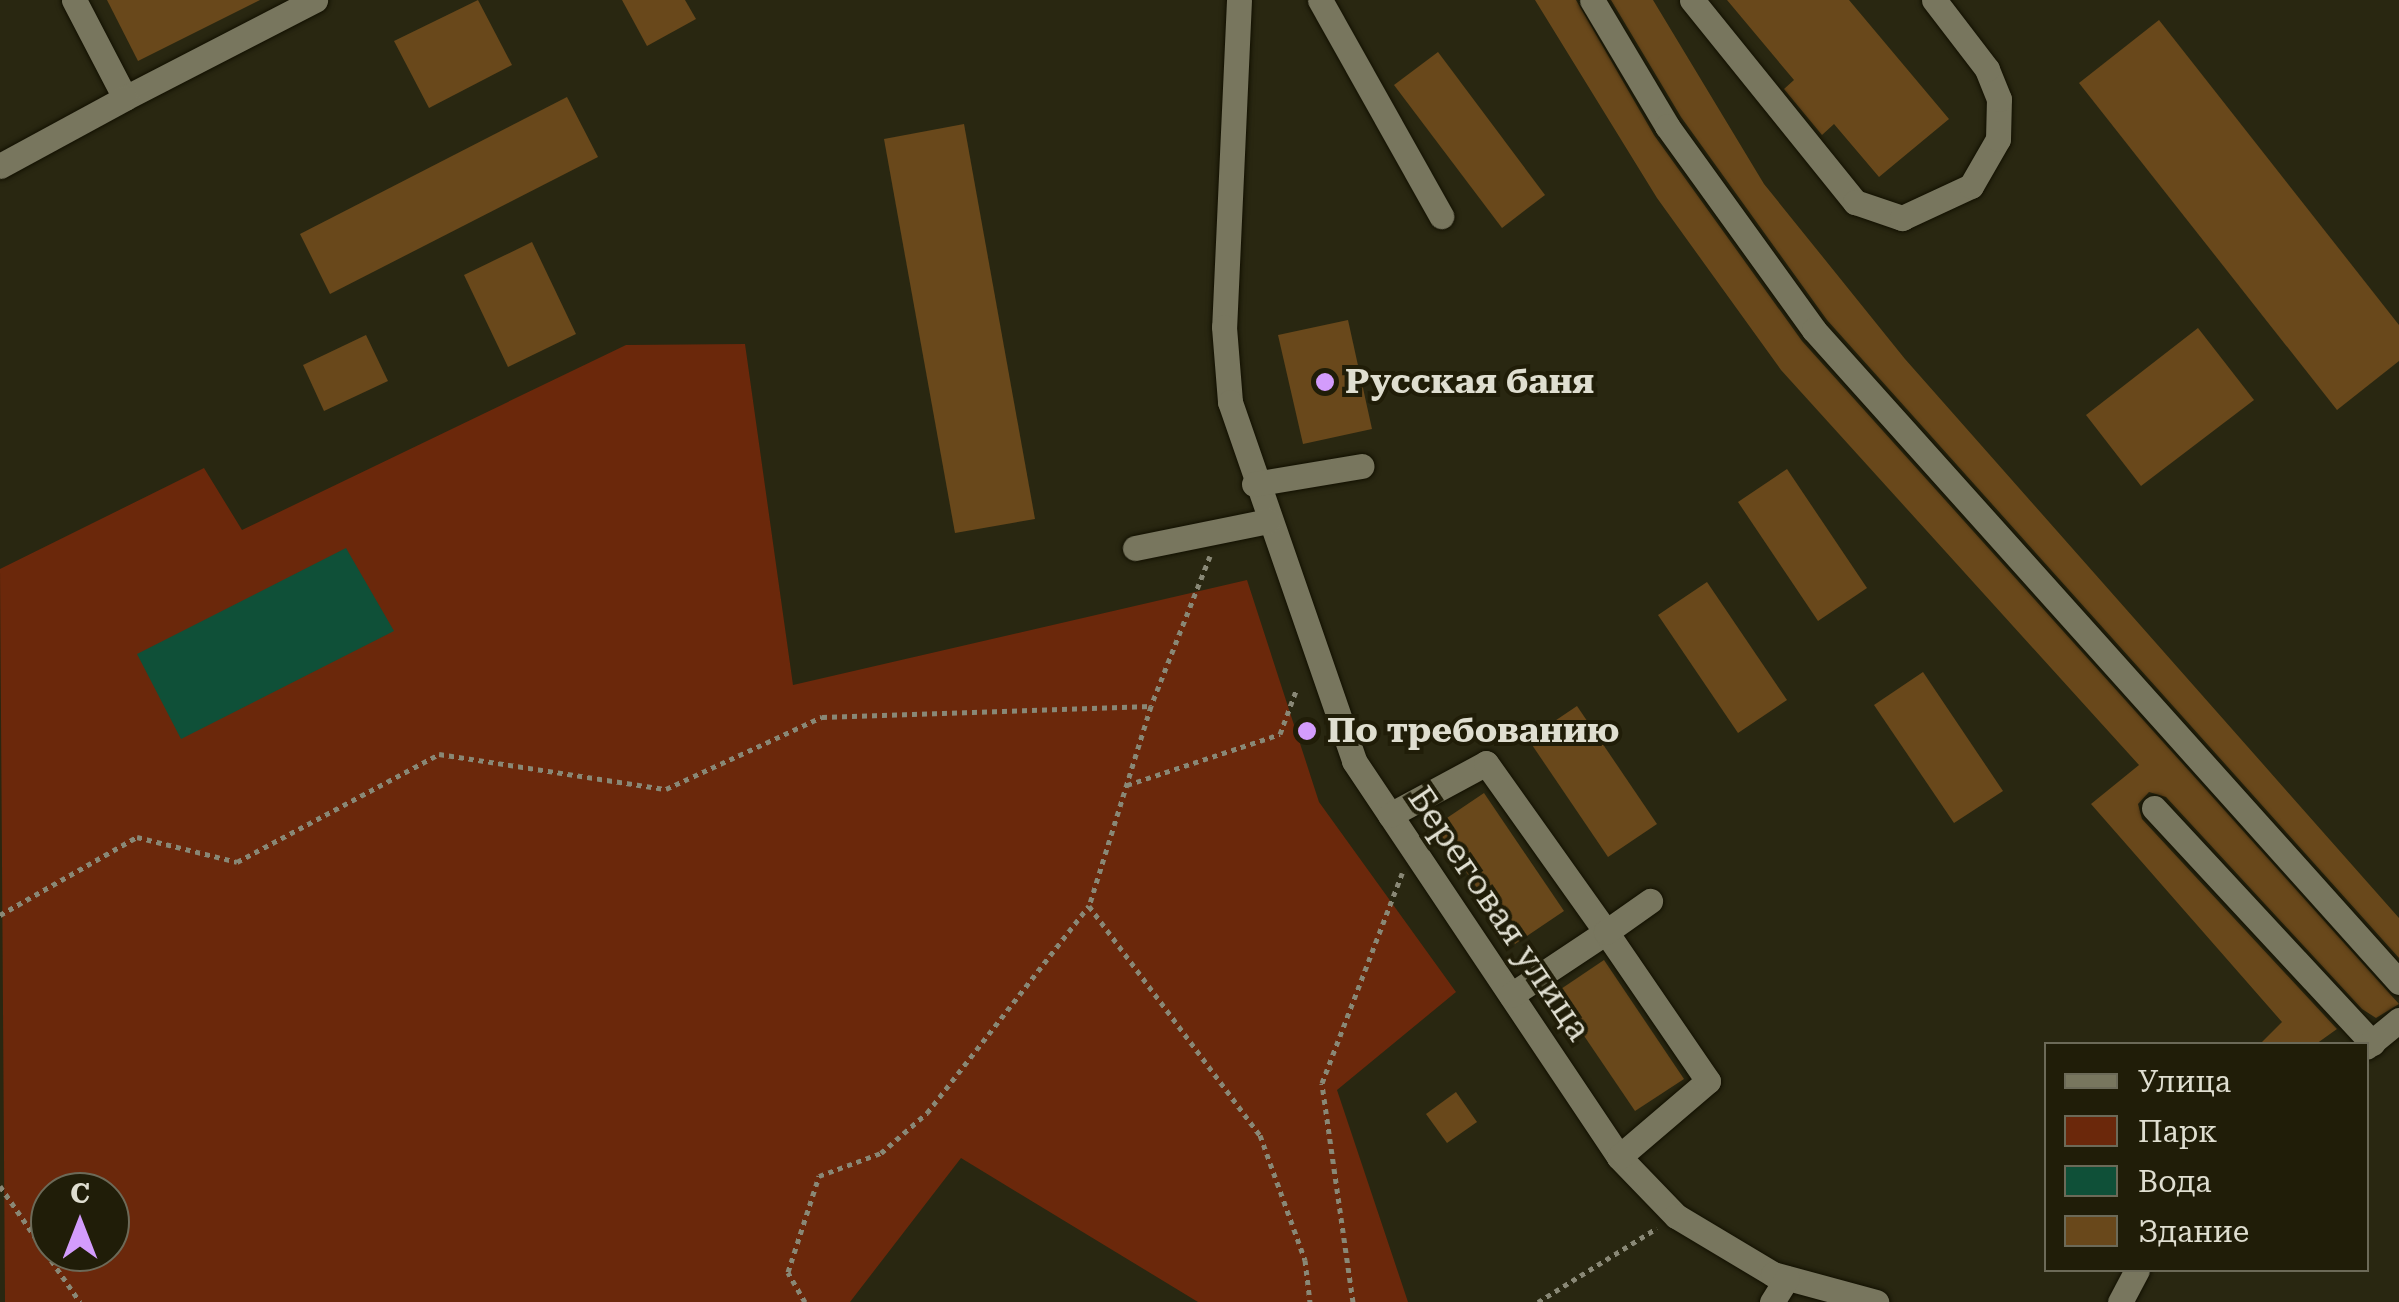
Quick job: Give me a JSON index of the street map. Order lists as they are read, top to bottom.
{
  "streets": {
    "street": ["Береговая улица"]
  },
  "places": ["Русская баня", "По требованию"],
  "legend": [
    "Улица",
    "Парк",
    "Вода",
    "Здание"
  ],
  "north": "top"
}
